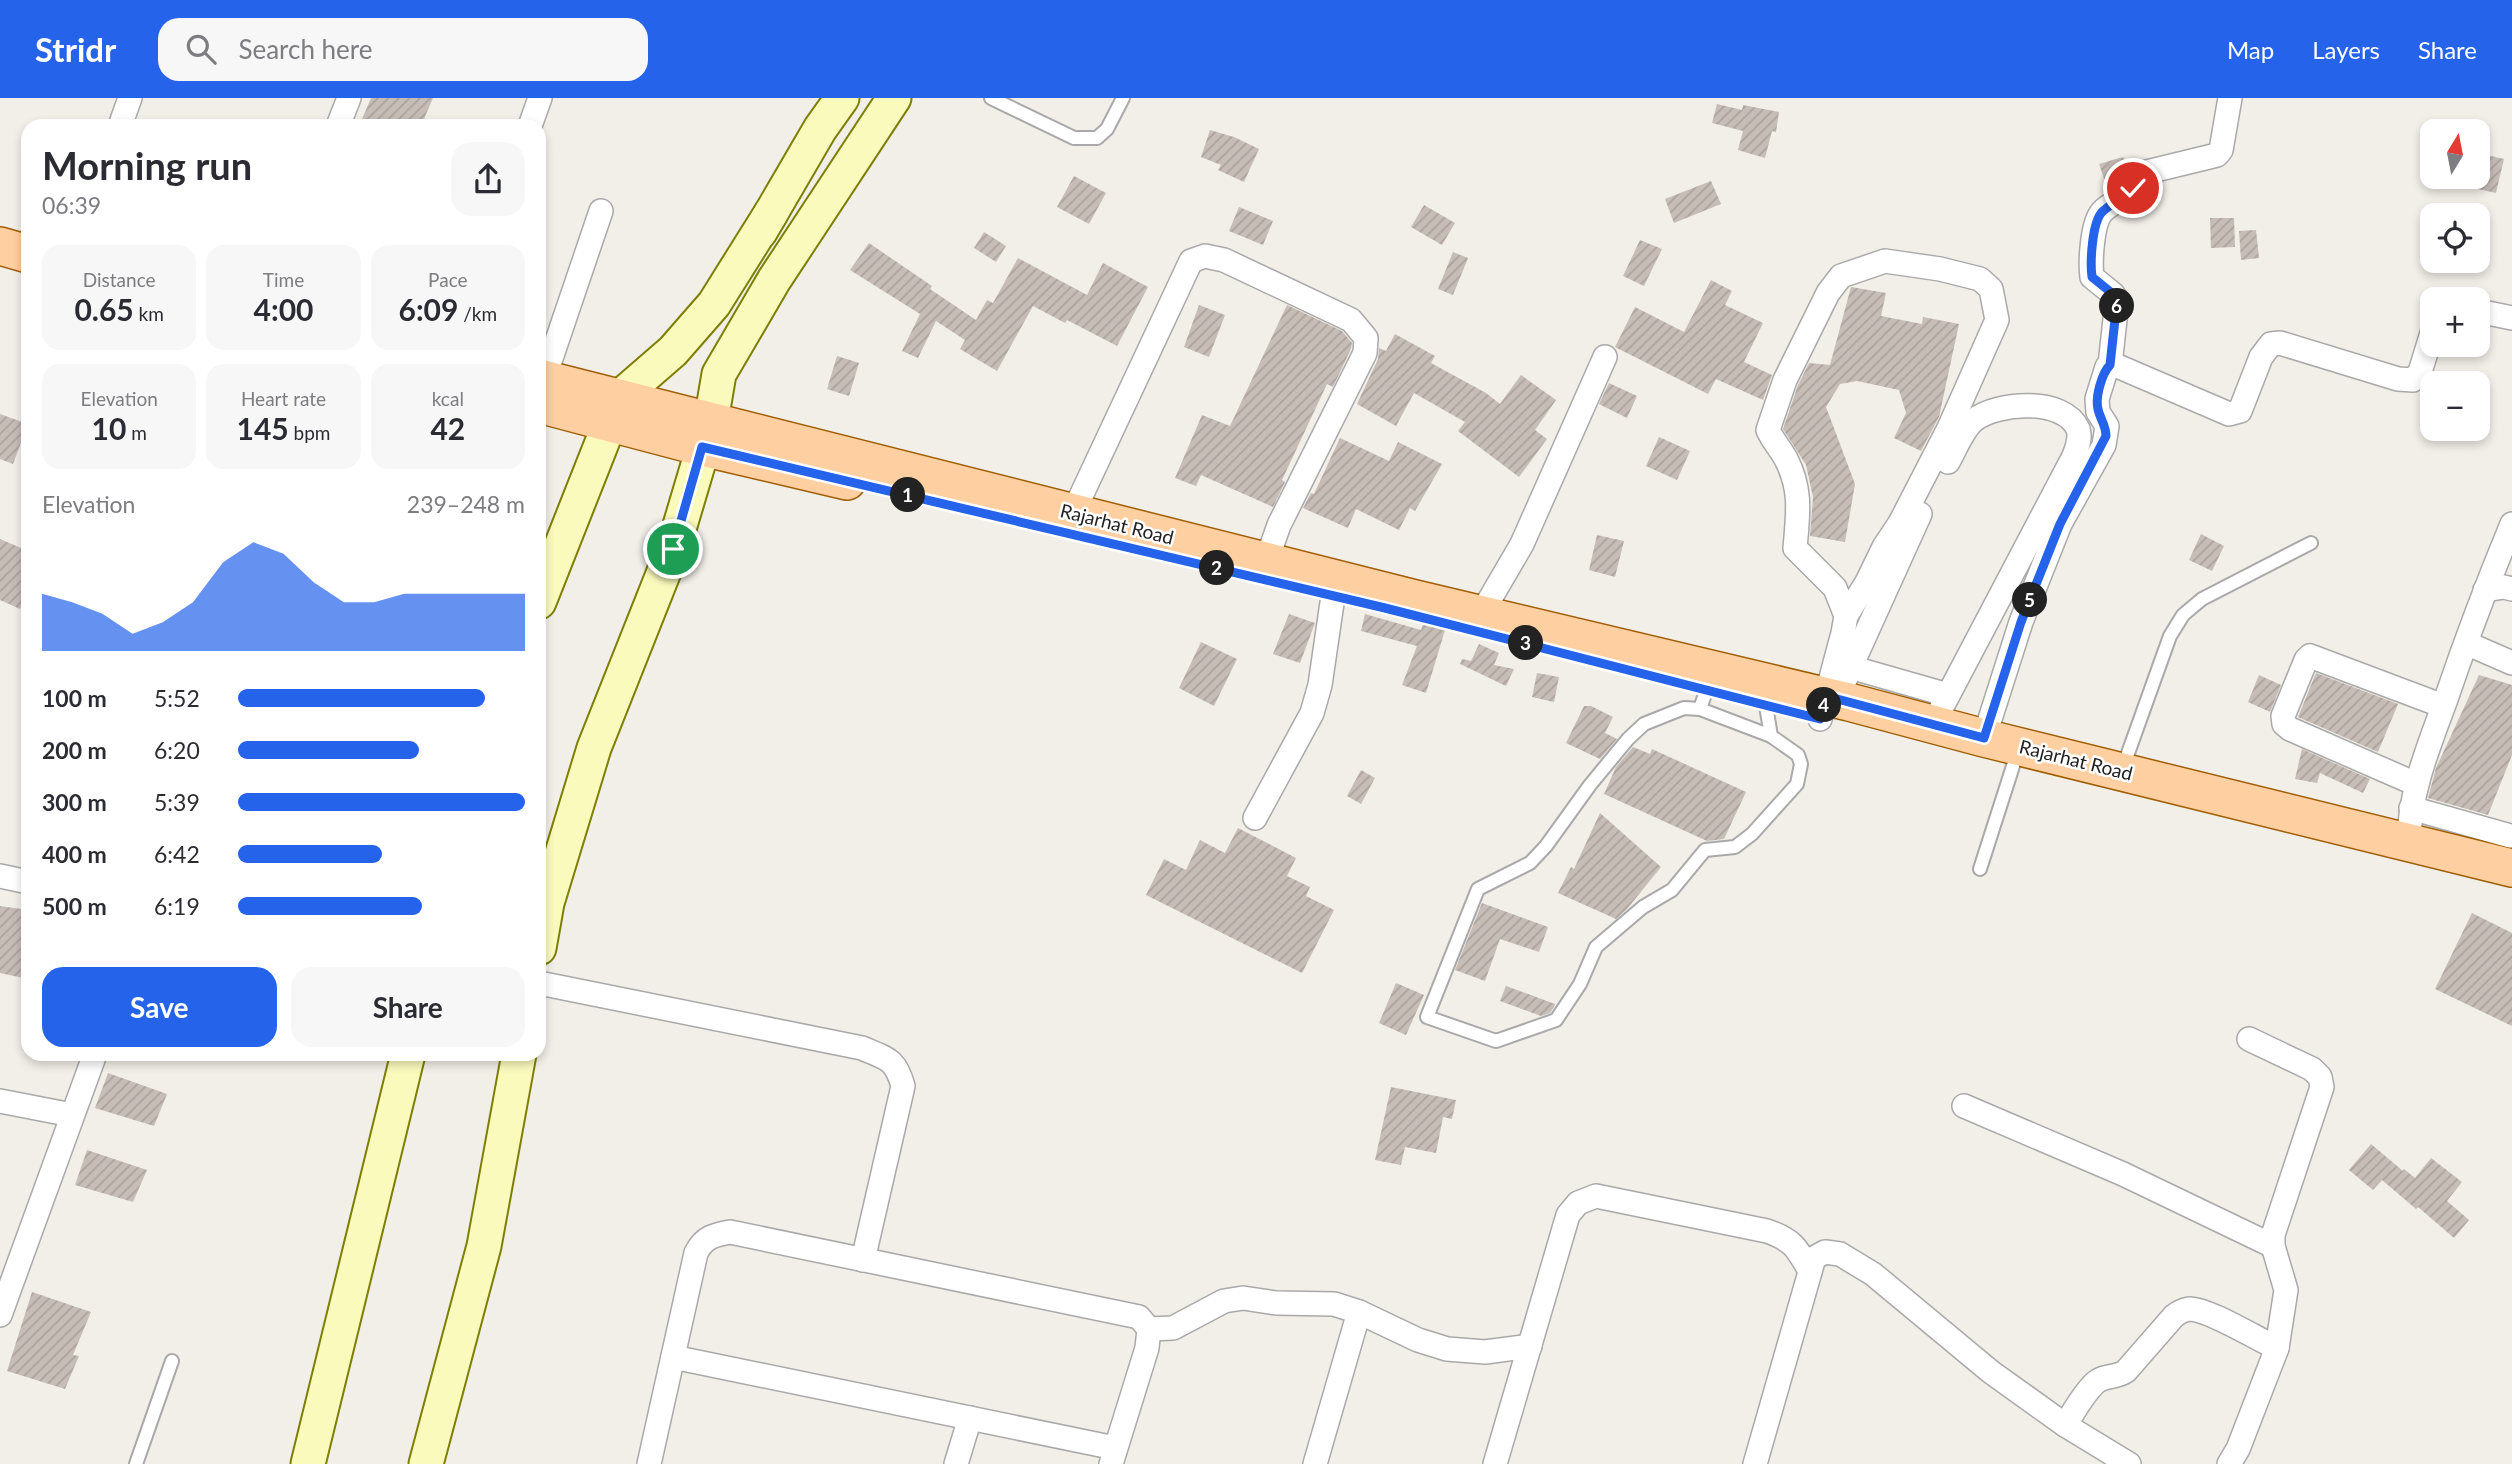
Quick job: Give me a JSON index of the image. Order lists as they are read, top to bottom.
{
  "streets": {
    "main road": ["Rajarhat Road"]
  },
  "north": "top",
  "page": {
    "header": "Stridr",
    "search": "Search here",
    "nav": ["Map", "Layers", "Share"],
    "map_buttons": ["+", "−"],
    "heading": ["Morning run", "06:39"],
    "stats": [
      ["Distance", "0.65 km"],
      ["Time", "4:00"],
      ["Pace", "6:09 /km"],
      ["Elevation", "10 m"],
      ["Heart rate", "145 bpm"],
      ["kcal", "42"]
    ],
    "pins": [
      "6",
      "1",
      "2",
      "5",
      "3",
      "4"
    ],
    "chart": ["Elevation", "239–248 m"],
    "list": [
      {
        "name": "100 m",
        "note": "5:52"
      },
      {
        "name": "200 m",
        "note": "6:20"
      },
      {
        "name": "300 m",
        "note": "5:39"
      },
      {
        "name": "400 m",
        "note": "6:42"
      },
      {
        "name": "500 m",
        "note": "6:19"
      }
    ],
    "buttons": ["Save", "Share"]
  }
}
